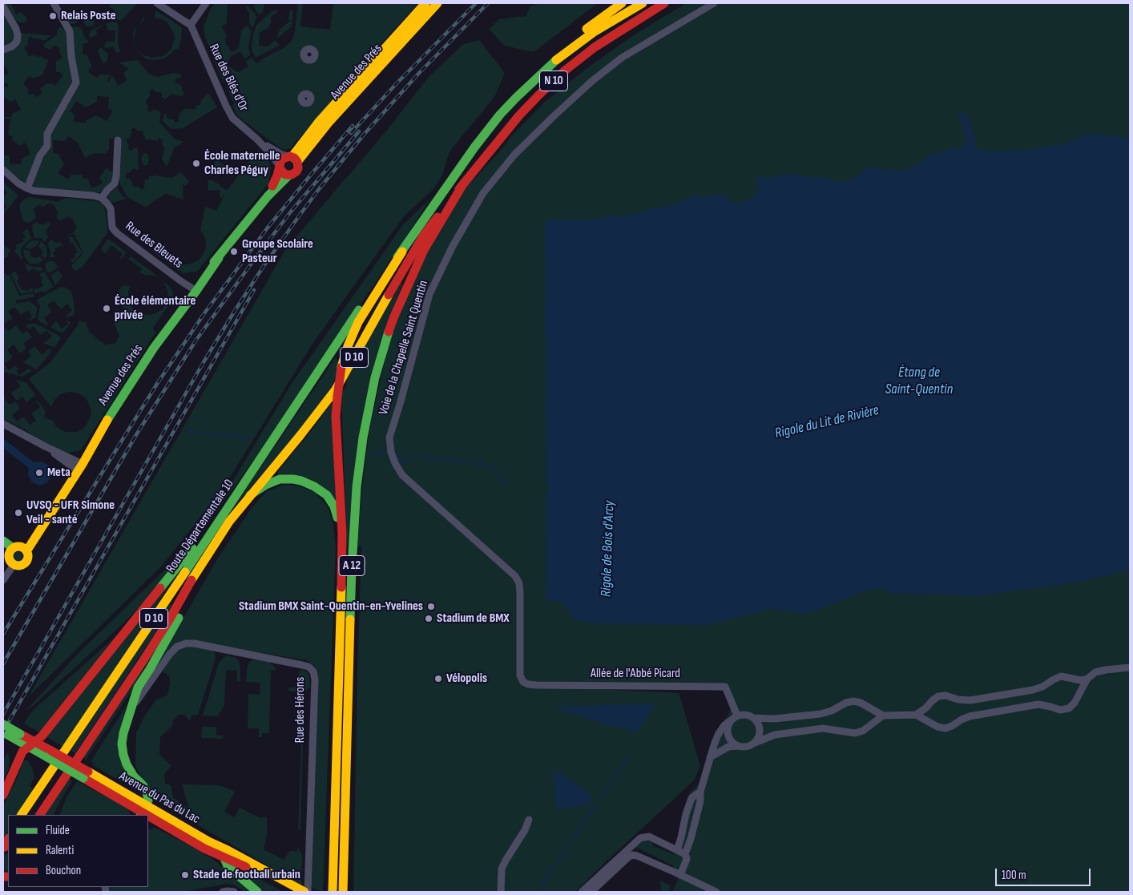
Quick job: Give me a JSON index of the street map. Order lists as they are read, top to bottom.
{
  "streets": {
    "main road": [
      "Avenue des Prés",
      "N 10",
      "D 10",
      "Route Départementale 10",
      "A 12",
      "Avenue du Pas du Lac"
    ],
    "street": [
      "Rue des Blés d'Or",
      "Rue des Bleuets",
      "Voie de la Chapelle Saint Quentin",
      "Allée de l'Abbé Picard",
      "Rue des Hérons"
    ]
  },
  "crossings": [
    ["Avenue des Prés", "Rue des Blés d'Or"],
    ["Avenue des Prés", "Rue des Bleuets"],
    ["N 10", "D 10"],
    ["N 10", "Route Départementale 10"],
    ["N 10", "A 12"],
    ["Voie de la Chapelle Saint Quentin", "Allée de l'Abbé Picard"],
    ["D 10", "Route Départementale 10"],
    ["D 10", "Rue des Hérons"],
    ["D 10", "Avenue du Pas du Lac"],
    ["Rue des Hérons", "Avenue du Pas du Lac"]
  ],
  "water": ["Étang de Saint-Quentin", "Rigole du Lit de Rivière", "Rigole de Bois d'Arcy"],
  "places": [
    "Relais Poste",
    "École maternelle Charles Péguy",
    "Groupe Scolaire Pasteur",
    "École élémentaire privée",
    "Meta",
    "UVSQ - UFR Simone Veil - santé",
    "Stadium BMX Saint-Quentin-en-Yvelines",
    "Stadium de BMX",
    "Vélopolis",
    "Stade de football urbain"
  ],
  "legend": ["Fluide", "Ralenti", "Bouchon"],
  "scale_bar": "100 m"
}
